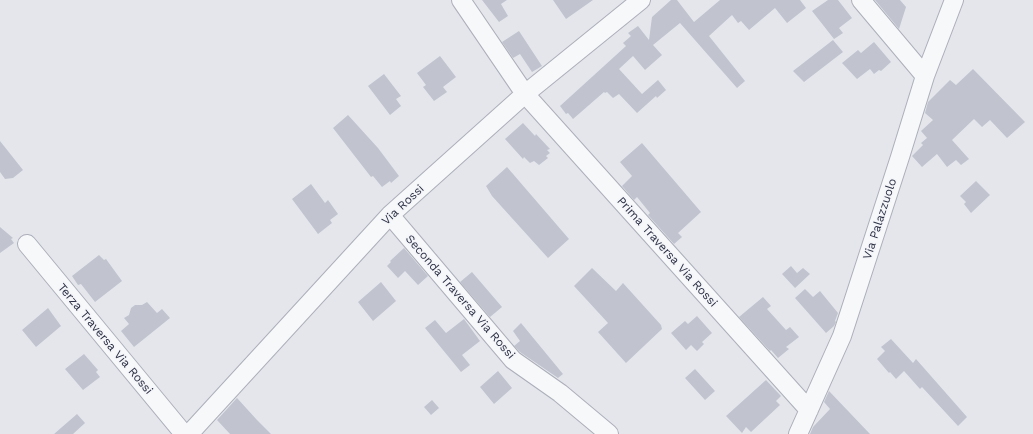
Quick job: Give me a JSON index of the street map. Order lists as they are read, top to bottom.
{
  "streets": {
    "street": [
      "Via Rossi",
      "Via Palazzuolo",
      "Prima Traversa Via Rossi",
      "Seconda Traversa Via Rossi",
      "Terza Traversa Via Rossi"
    ]
  },
  "crossings": [
    ["Via Rossi", "Prima Traversa Via Rossi"],
    ["Via Rossi", "Seconda Traversa Via Rossi"],
    ["Via Rossi", "Terza Traversa Via Rossi"],
    ["Via Palazzuolo", "Prima Traversa Via Rossi"]
  ]
}
